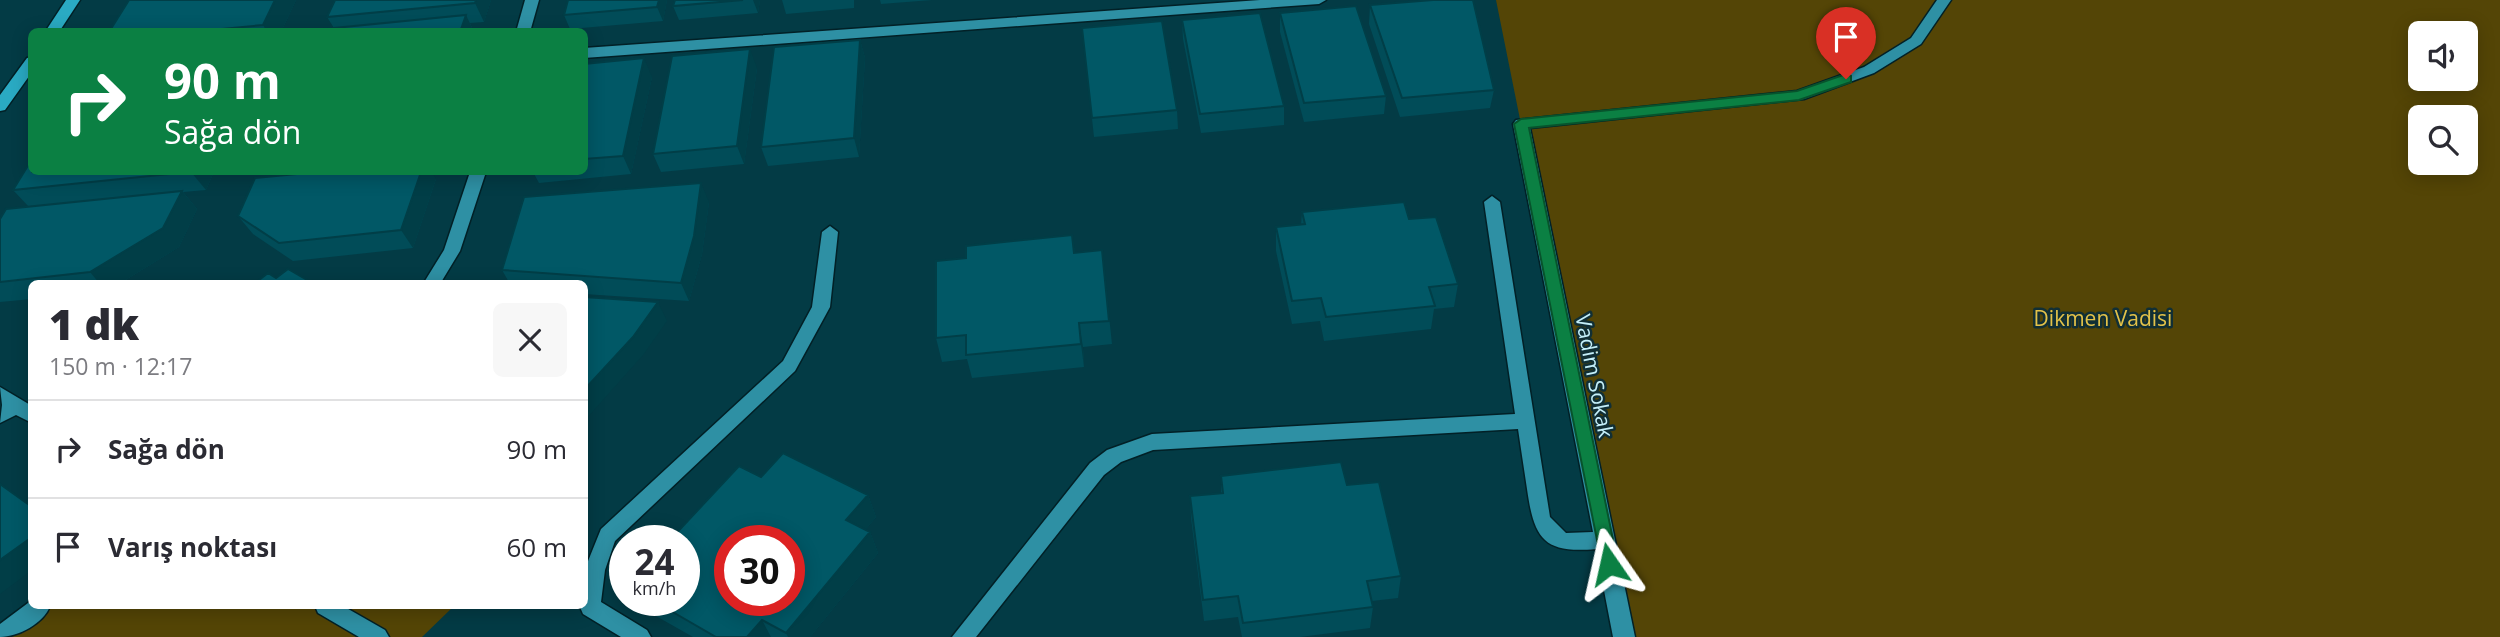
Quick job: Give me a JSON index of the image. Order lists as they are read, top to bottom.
{
  "streets": {
    "street": ["Vadim Sokak"]
  },
  "parks": ["Dikmen Vadisi"],
  "page": {
    "turn": ["90 m", "Sağa dön"],
    "heading": ["1 dk", "150 m · 12:17"],
    "list": [
      {
        "name": "Sağa dön",
        "value": "90 m"
      },
      {
        "name": "Varış noktası",
        "value": "60 m"
      }
    ],
    "speed": "24 km/h",
    "limit": "30"
  }
}
